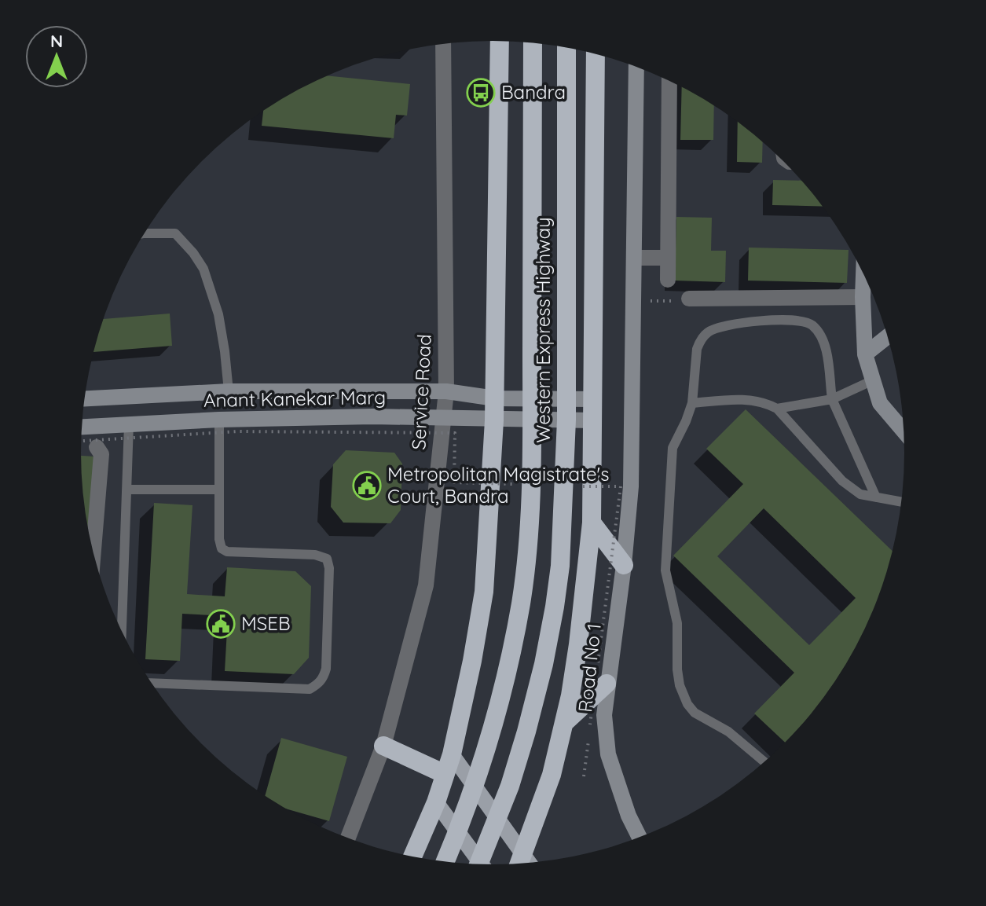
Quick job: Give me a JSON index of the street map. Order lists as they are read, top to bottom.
{
  "streets": {
    "highway": ["Western Express Highway"],
    "street": ["Service Road", "Anant Kanekar Marg", "Road No 1"]
  },
  "crossings": [
    ["Service Road", "Anant Kanekar Marg"]
  ],
  "places": {
    "bus stop": ["Bandra"],
    "public building": ["Metropolitan Magistrate's Court, Bandra", "MSEB"]
  },
  "north": "top"
}
